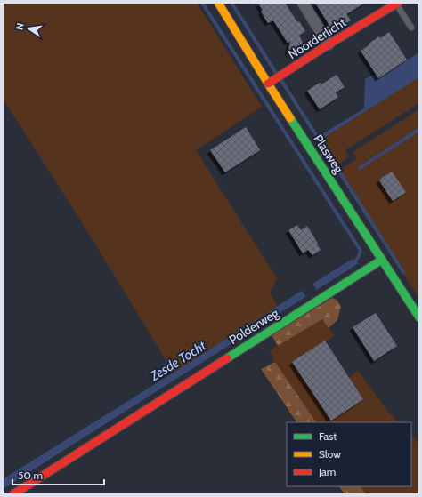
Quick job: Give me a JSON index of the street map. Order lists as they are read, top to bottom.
{
  "streets": {
    "street": ["Noorderlicht", "Plasweg", "Polderweg"]
  },
  "crossings": [
    ["Noorderlicht", "Plasweg"],
    ["Plasweg", "Polderweg"]
  ],
  "water": ["Zesde Tocht"],
  "legend": ["Fast", "Slow", "Jam"],
  "scale_bar": "50 m",
  "north": "left"
}
